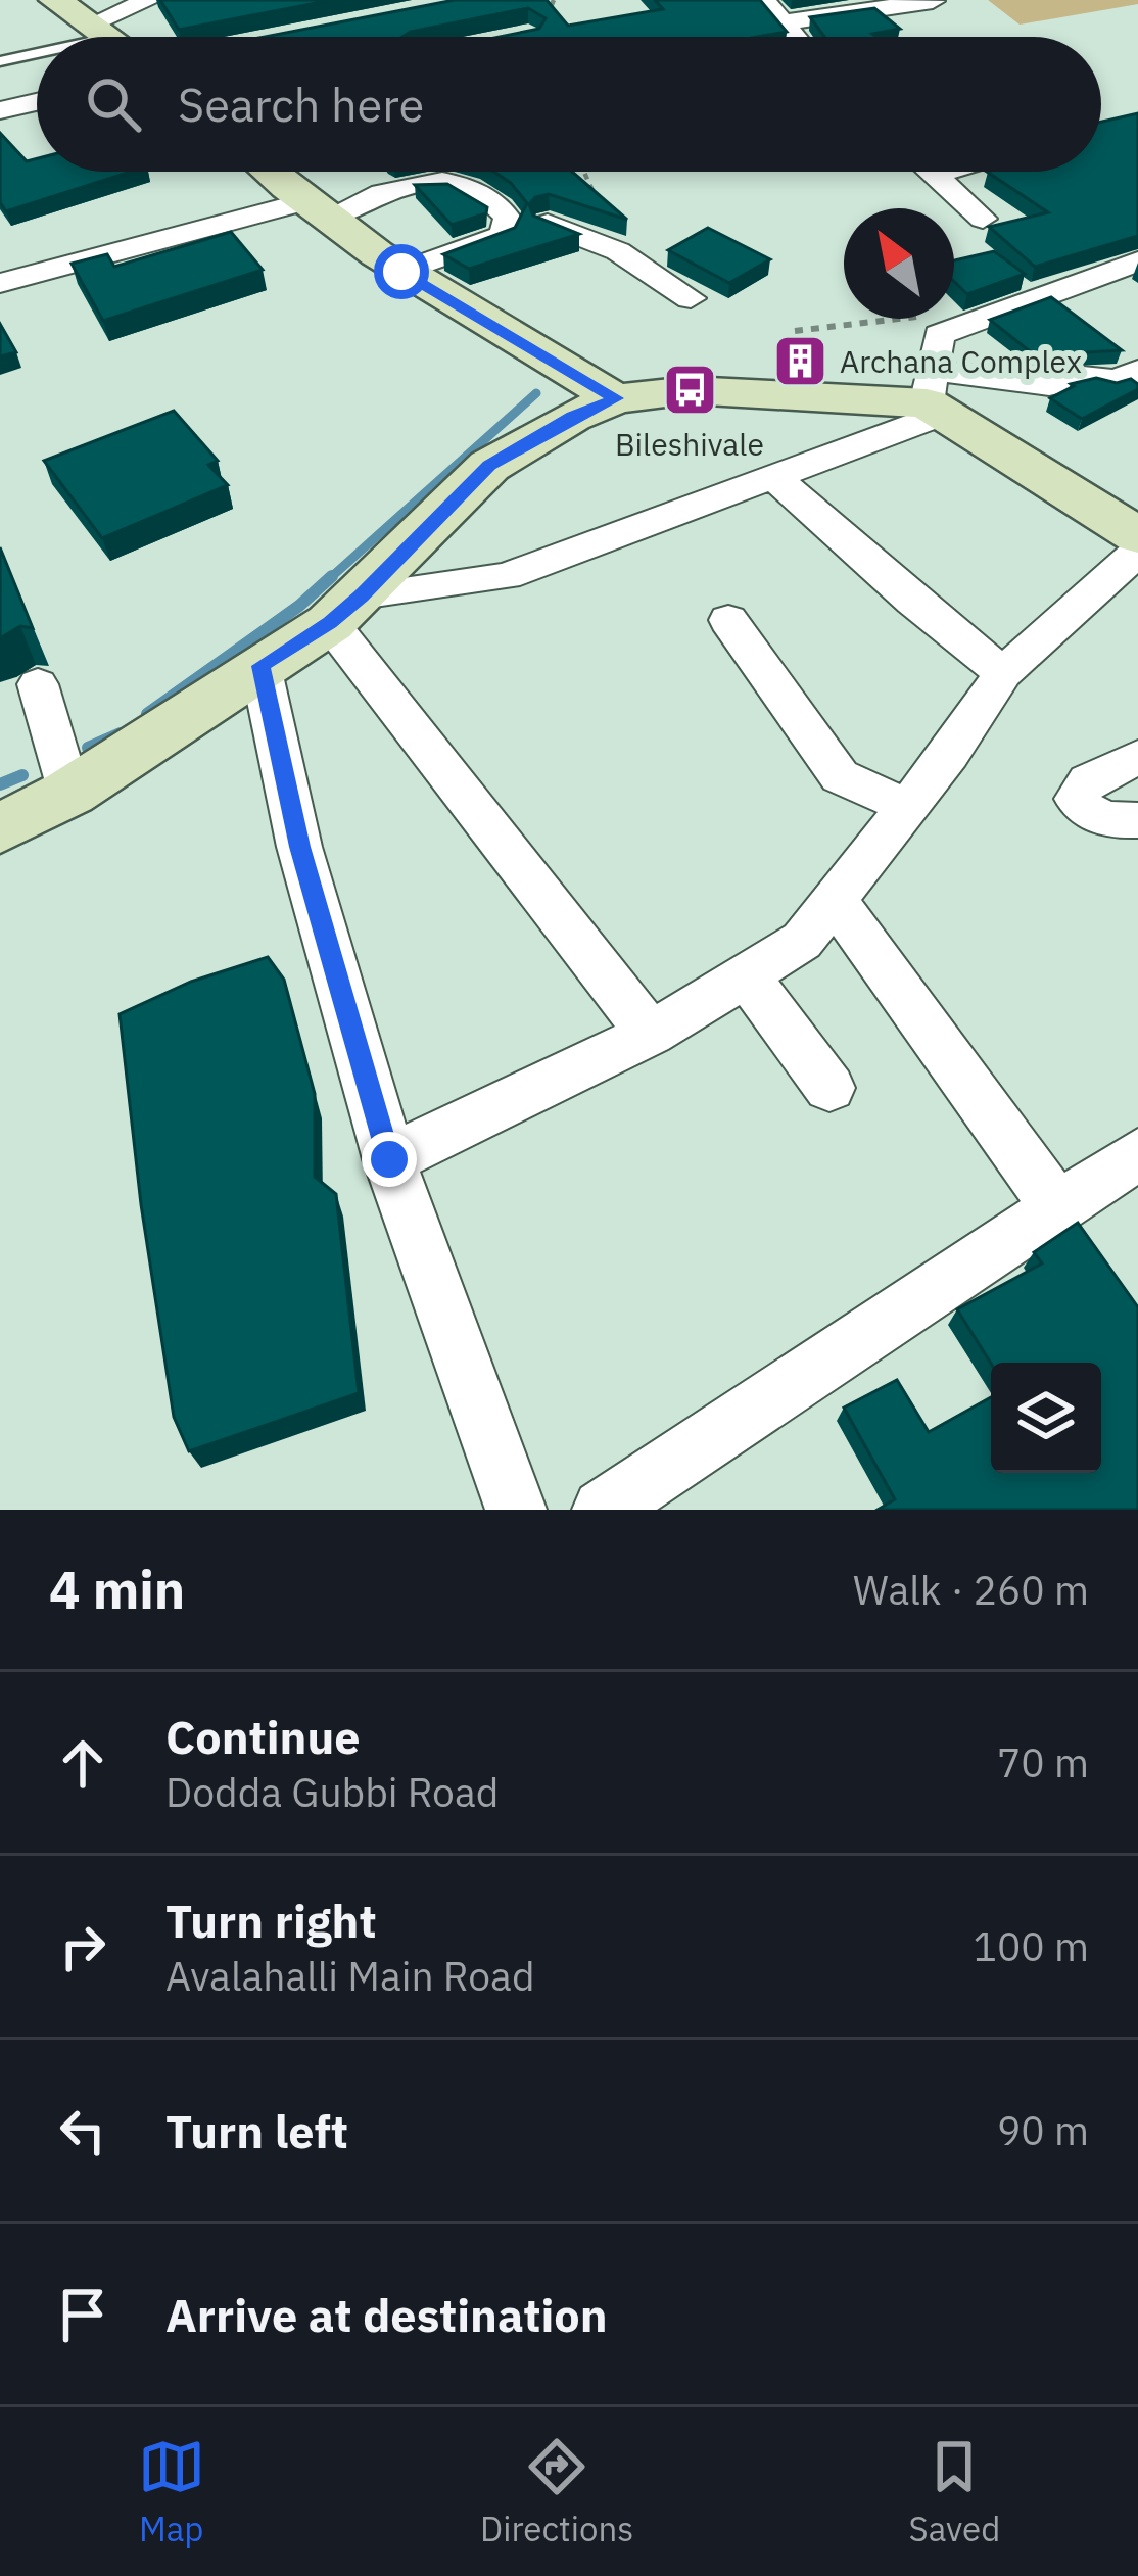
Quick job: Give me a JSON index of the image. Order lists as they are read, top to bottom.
{
  "places": {
    "building": ["Archana Complex"],
    "bus stop": ["Bileshivale"]
  },
  "north": "top left",
  "page": {
    "search": "Search here",
    "heading": ["4 min", "Walk · 260 m"],
    "list": [
      ["Continue", "Dodda Gubbi Road", "70 m"],
      ["Turn right", "Avalahalli Main Road", "100 m"],
      ["Turn left", "90 m"],
      "Arrive at destination"
    ],
    "nav": ["Map", "Directions", "Saved"]
  }
}
